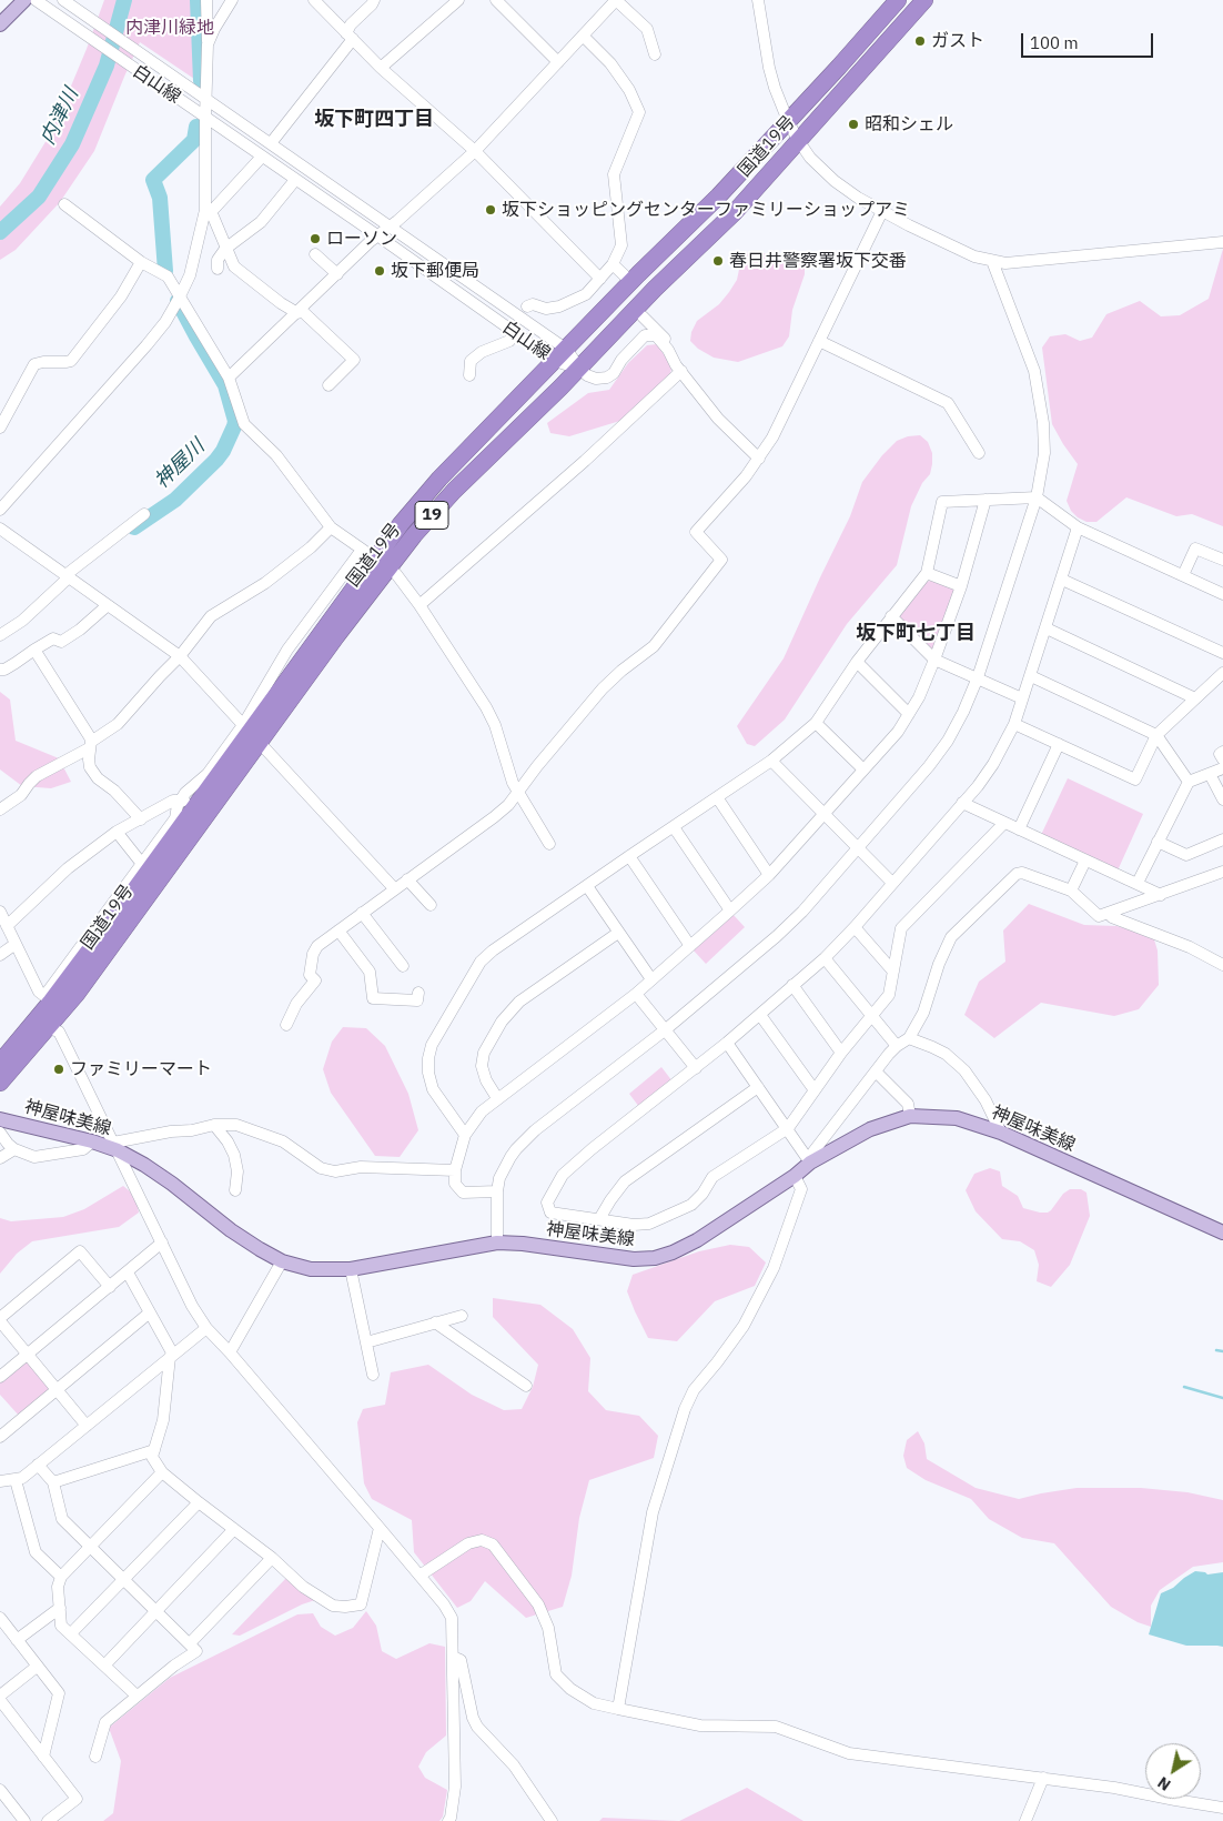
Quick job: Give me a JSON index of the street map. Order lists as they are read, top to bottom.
{
  "streets": {
    "highway": ["国道19号", "19"],
    "main road": ["神屋味美線"],
    "street": ["白山線"]
  },
  "crossings": [
    ["白山線", "国道19号"]
  ],
  "districts": ["坂下町四丁目", "坂下町七丁目"],
  "water": ["内津川", "神屋川"],
  "parks": ["内津川緑地"],
  "places": [
    "ガスト",
    "昭和シェル",
    "坂下ショッピングセンターファミリーショップアミ",
    "ローソン",
    "春日井警察署坂下交番",
    "坂下郵便局",
    "ファミリーマート"
  ],
  "scale_bar": "100 m",
  "north": "bottom left"
}
